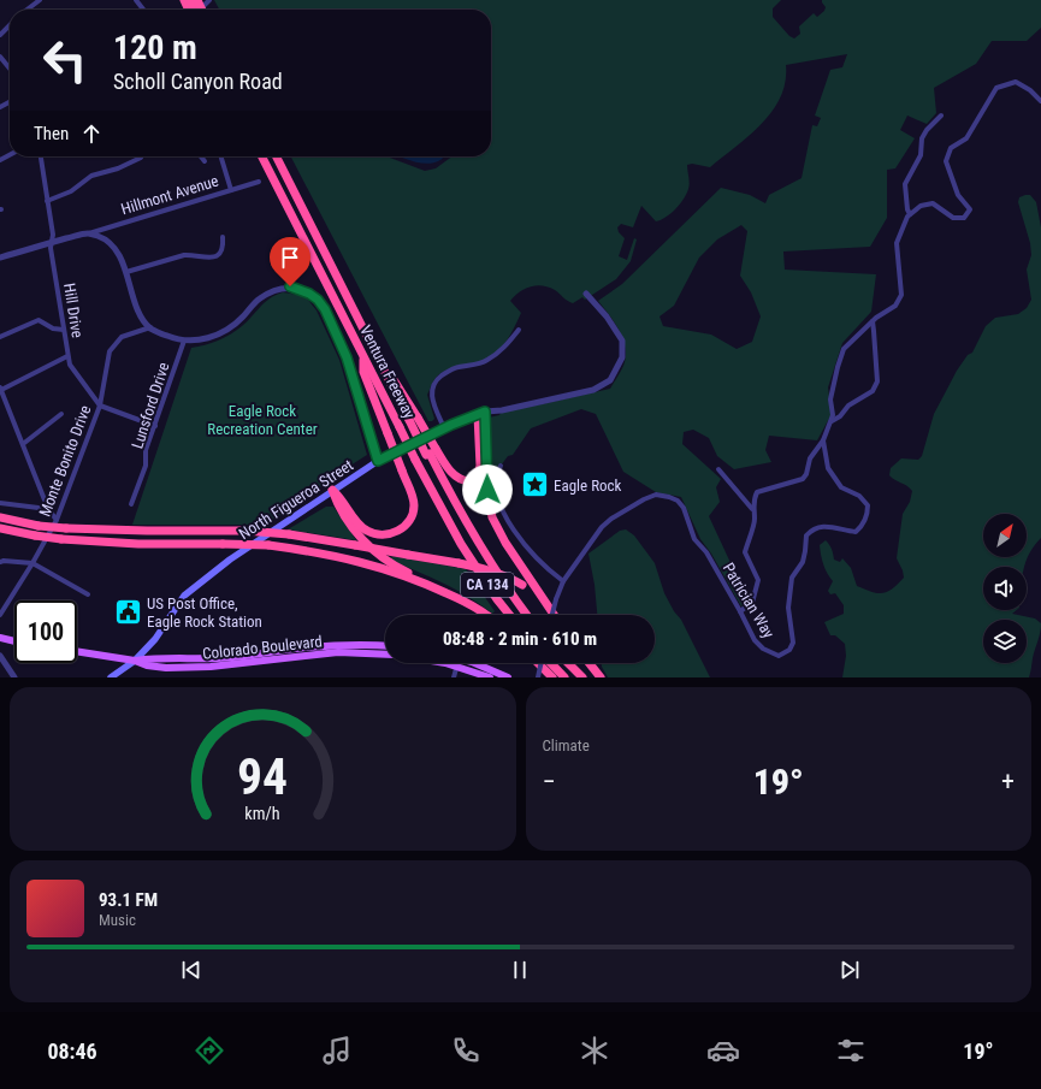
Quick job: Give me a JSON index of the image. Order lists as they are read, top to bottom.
{
  "streets": {
    "highway": ["Ventura Freeway", "CA 134"],
    "main road": ["North Figueroa Street", "Colorado Boulevard"],
    "street": [
      "Hillmont Avenue",
      "Hill Drive",
      "Lunsford Drive",
      "Monte Bonito Drive",
      "Patrician Way"
    ]
  },
  "crossings": [
    ["Hill Drive", "Monte Bonito Drive"],
    ["North Figueroa Street", "Colorado Boulevard"]
  ],
  "parks": ["Eagle Rock Recreation Center"],
  "places": {
    "place": ["Eagle Rock"],
    "public building": ["US Post Office, Eagle Rock Station"]
  },
  "north": "top right",
  "page": {
    "turn": ["120 m", "Scholl Canyon Road"],
    "then": "Then",
    "limit": "100",
    "trip": "08:48 · 2 min · 610 m",
    "tile": "Climate",
    "heat": ["−", "19°", "+"],
    "song": ["93.1 FM", "Music"],
    "tabs": ["08:46", "19°"],
    "gauge": ["94", "km/h"]
  }
}
